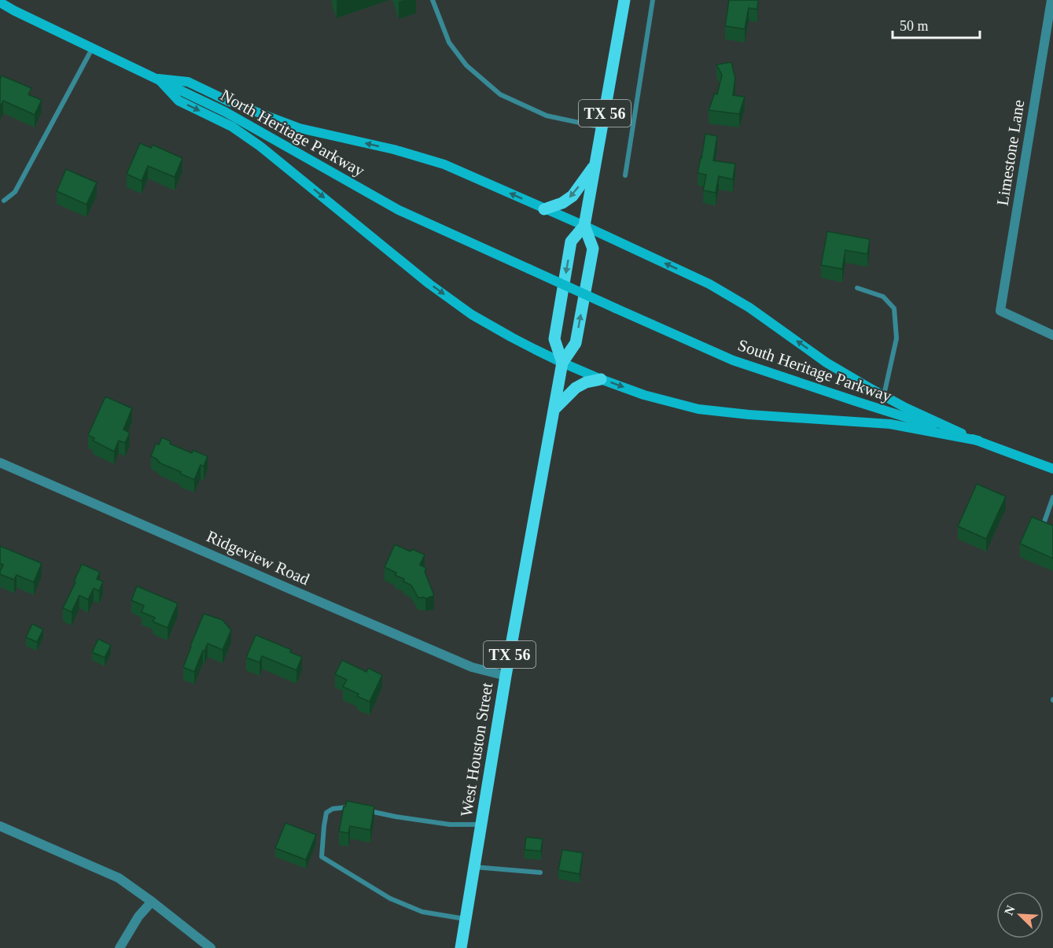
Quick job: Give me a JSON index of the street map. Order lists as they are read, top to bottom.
{
  "streets": {
    "main road": [
      "TX 56",
      "North Heritage Parkway",
      "South Heritage Parkway",
      "West Houston Street"
    ],
    "street": ["Limestone Lane", "Ridgeview Road"]
  },
  "crossings": [
    ["North Heritage Parkway", "South Heritage Parkway"],
    ["Ridgeview Road", "West Houston Street"]
  ],
  "scale_bar": "50 m",
  "north": "top left"
}
